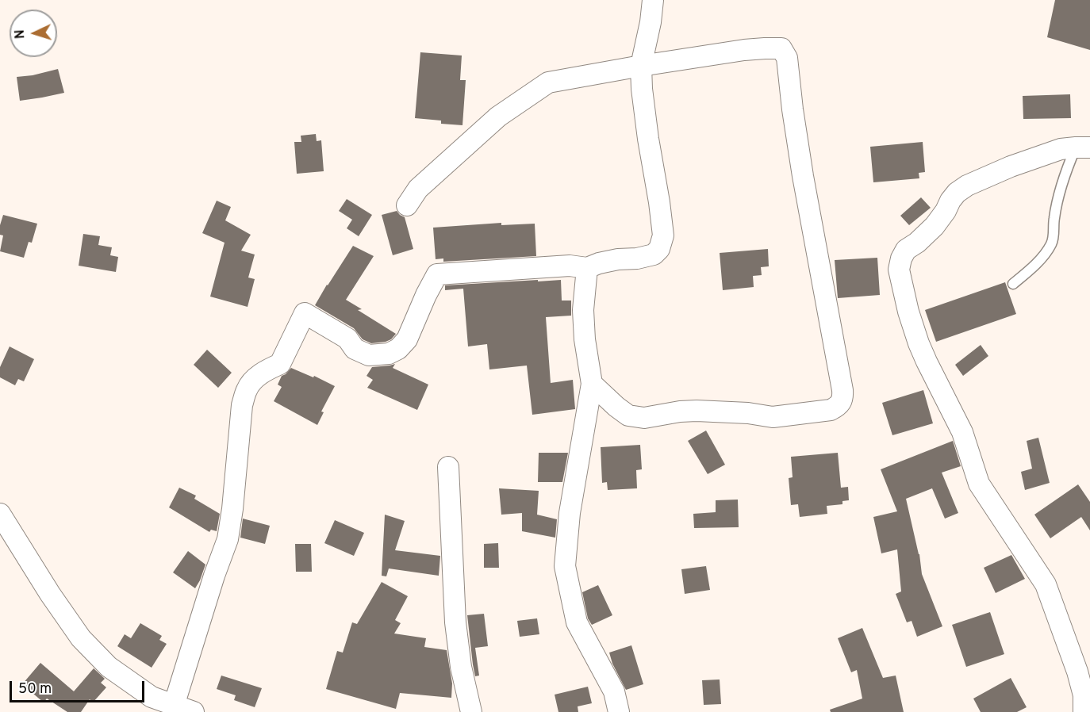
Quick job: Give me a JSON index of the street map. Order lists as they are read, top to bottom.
{
  "scale_bar": "50 m",
  "north": "left"
}
